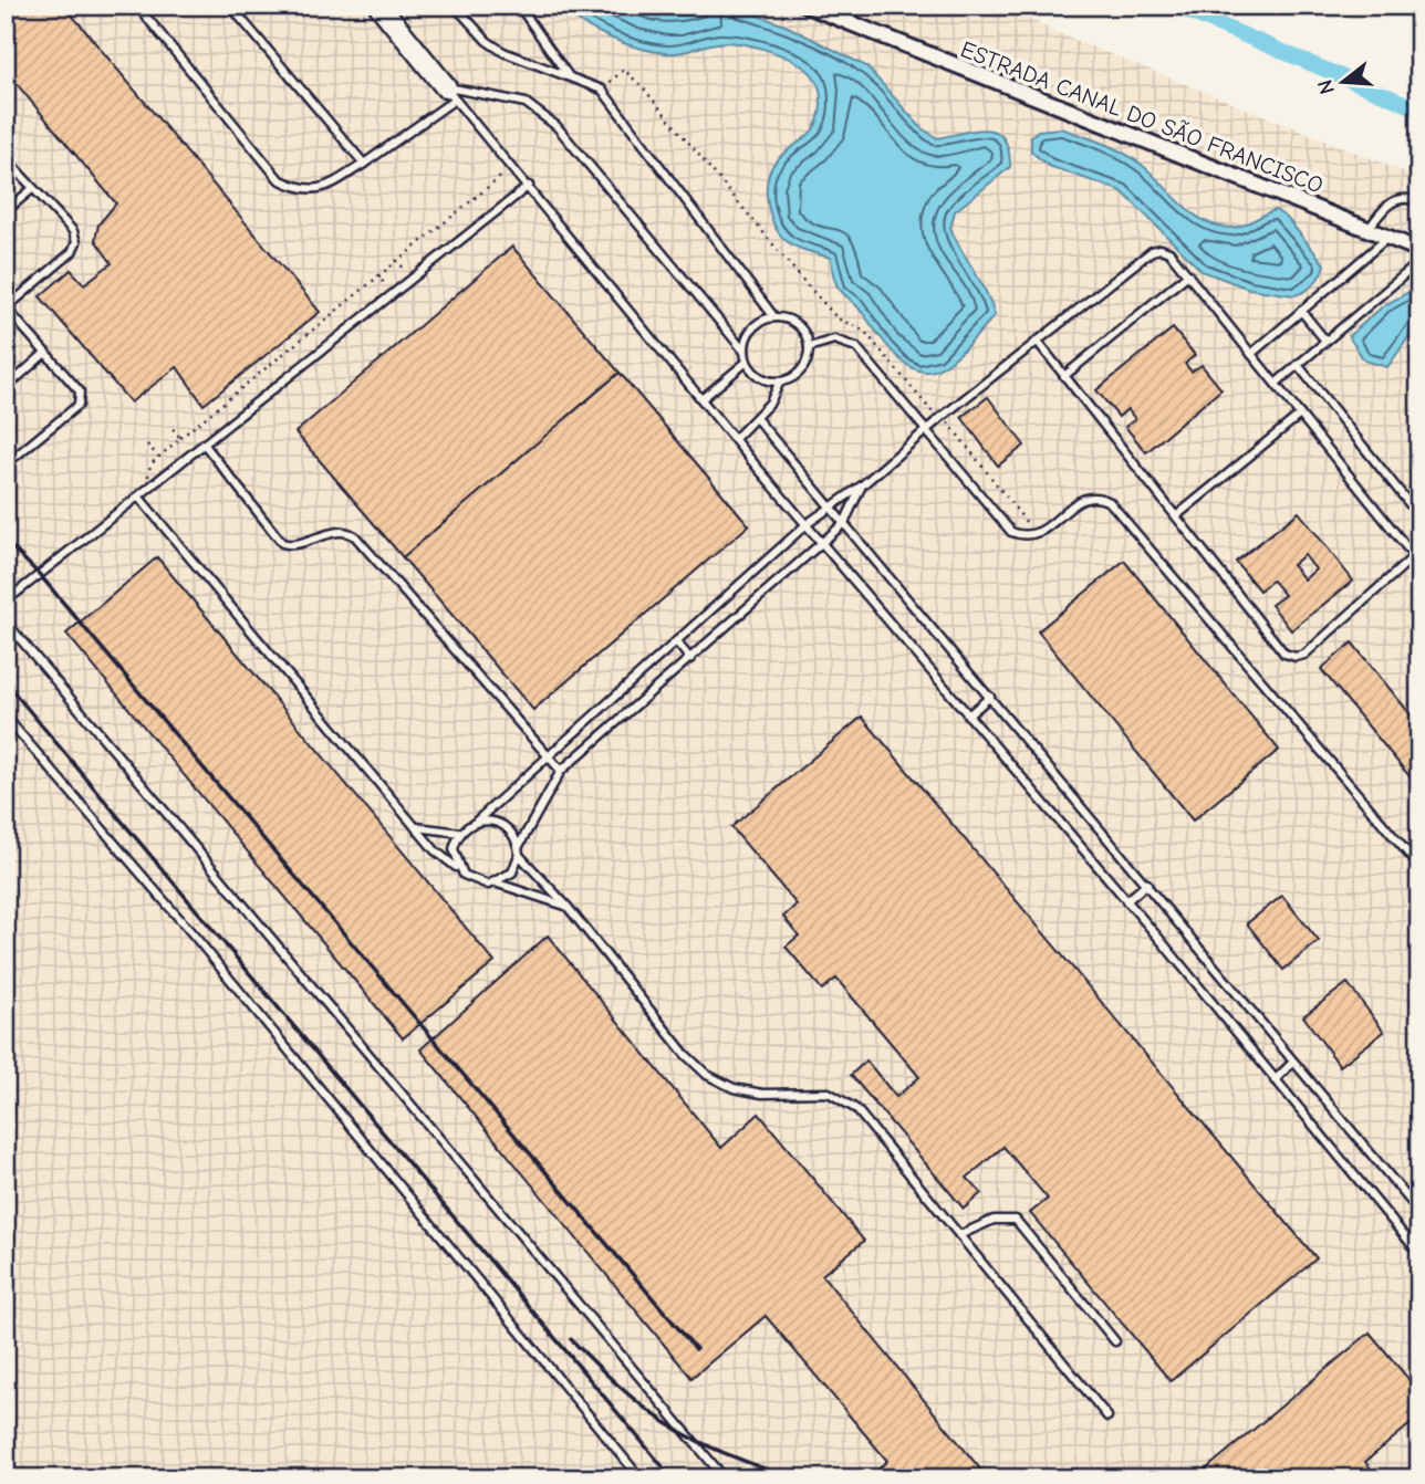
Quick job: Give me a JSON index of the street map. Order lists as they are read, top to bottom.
{
  "streets": {
    "street": ["ESTRADA CANAL DO SÃO FRANCISCO"]
  },
  "north": "left"
}
